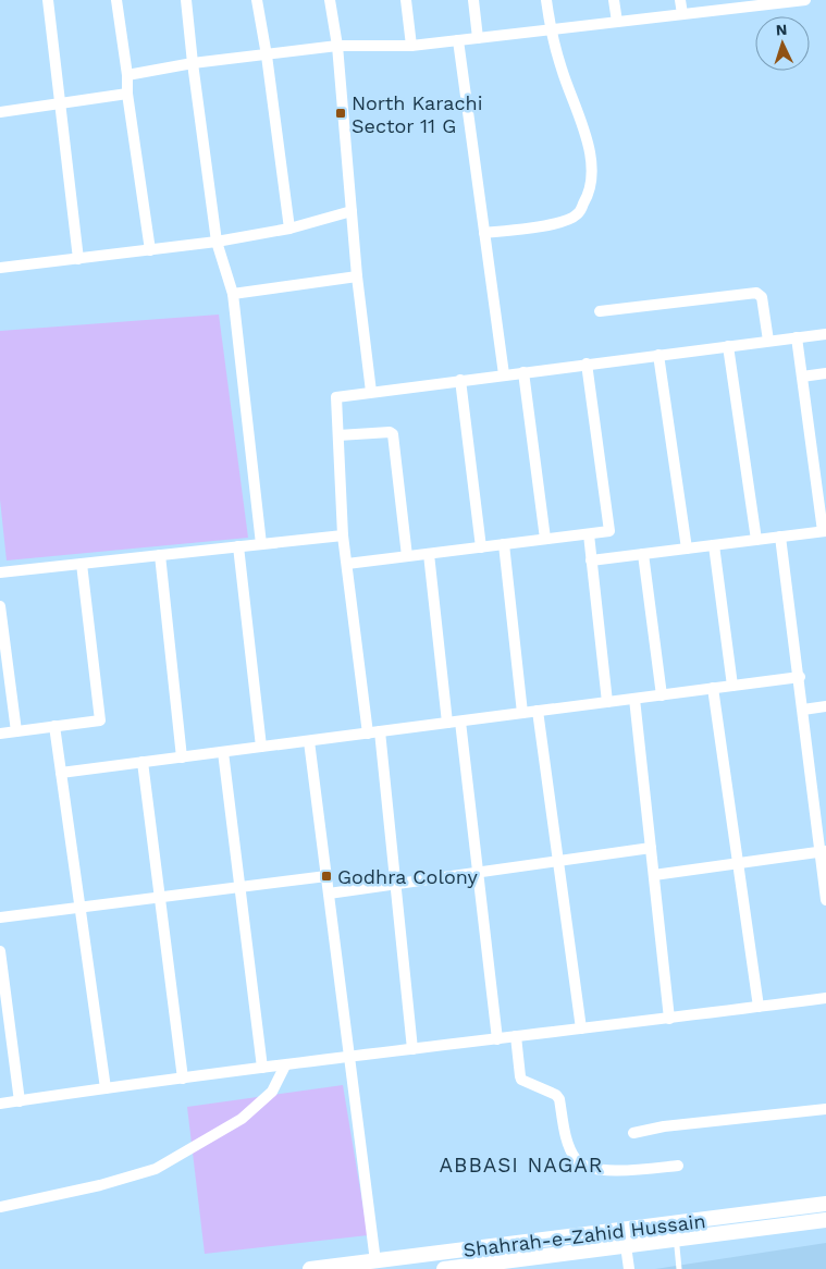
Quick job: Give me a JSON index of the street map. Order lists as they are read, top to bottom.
{
  "streets": {
    "main road": ["Shahrah-e-Zahid Hussain"]
  },
  "districts": ["ABBASI NAGAR"],
  "places": {
    "transit": ["North Karachi Sector 11 G", "Godhra Colony"]
  },
  "north": "top"
}
